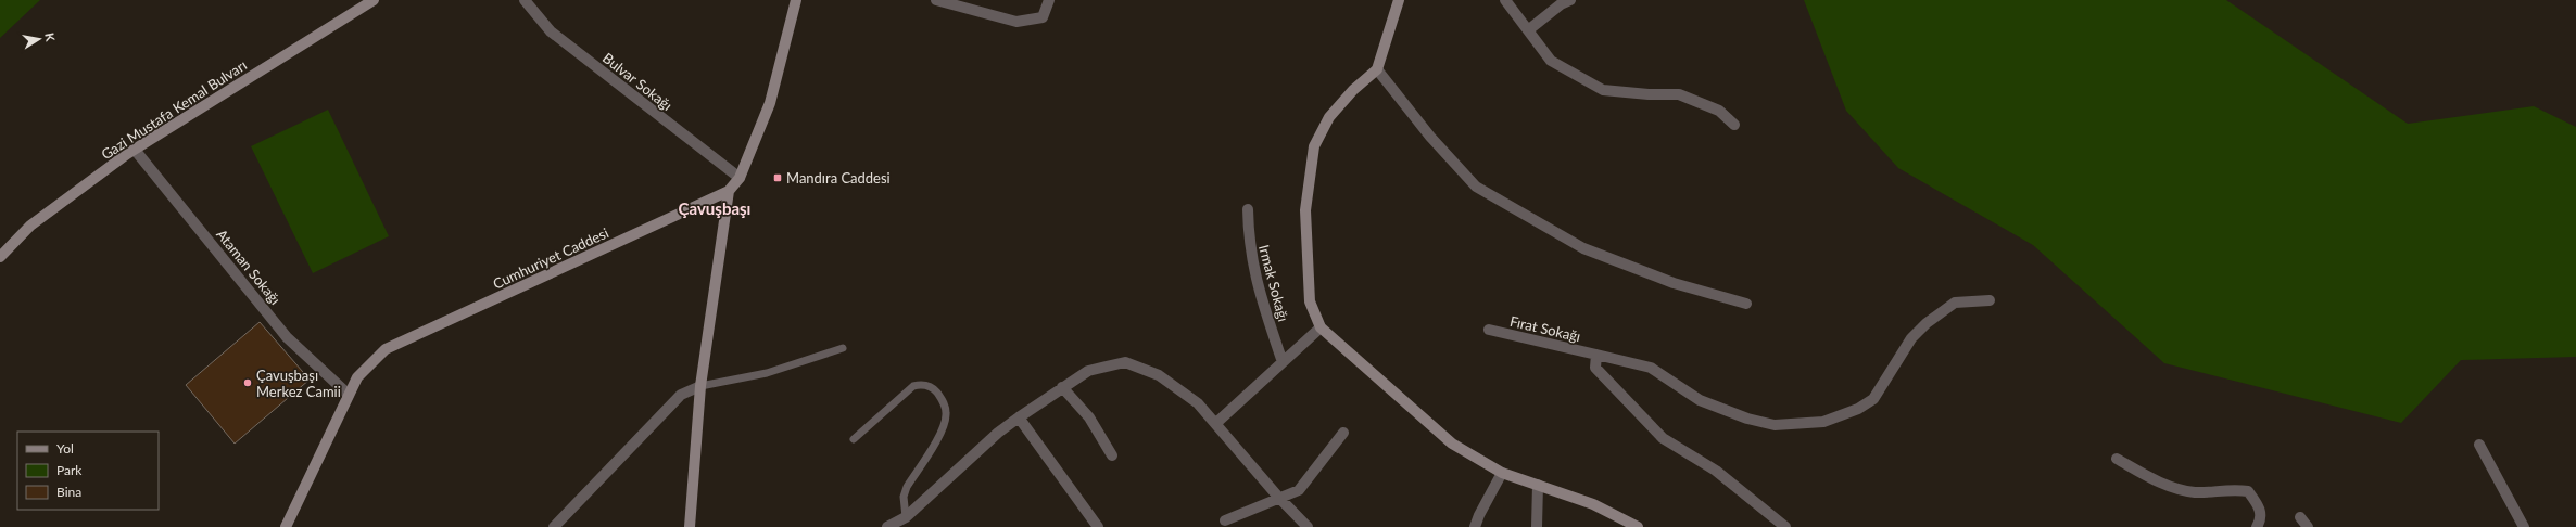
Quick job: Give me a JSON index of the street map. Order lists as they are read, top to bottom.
{
  "streets": {
    "street": [
      "Bulvar Sokağı",
      "Gazi Mustafa Kemal Bulvarı",
      "Cumhuriyet Caddesi",
      "Ataman Sokağı",
      "Irmak Sokağı",
      "Fırat Sokağı"
    ]
  },
  "crossings": [
    ["Bulvar Sokağı", "Cumhuriyet Caddesi"],
    ["Gazi Mustafa Kemal Bulvarı", "Ataman Sokağı"],
    ["Cumhuriyet Caddesi", "Ataman Sokağı"]
  ],
  "districts": ["Çavuşbaşı"],
  "places": {
    "transit": ["Mandıra Caddesi"],
    "other": ["Çavuşbaşı Merkez Camii"]
  },
  "legend": ["Yol", "Park", "Bina"],
  "north": "right"
}
